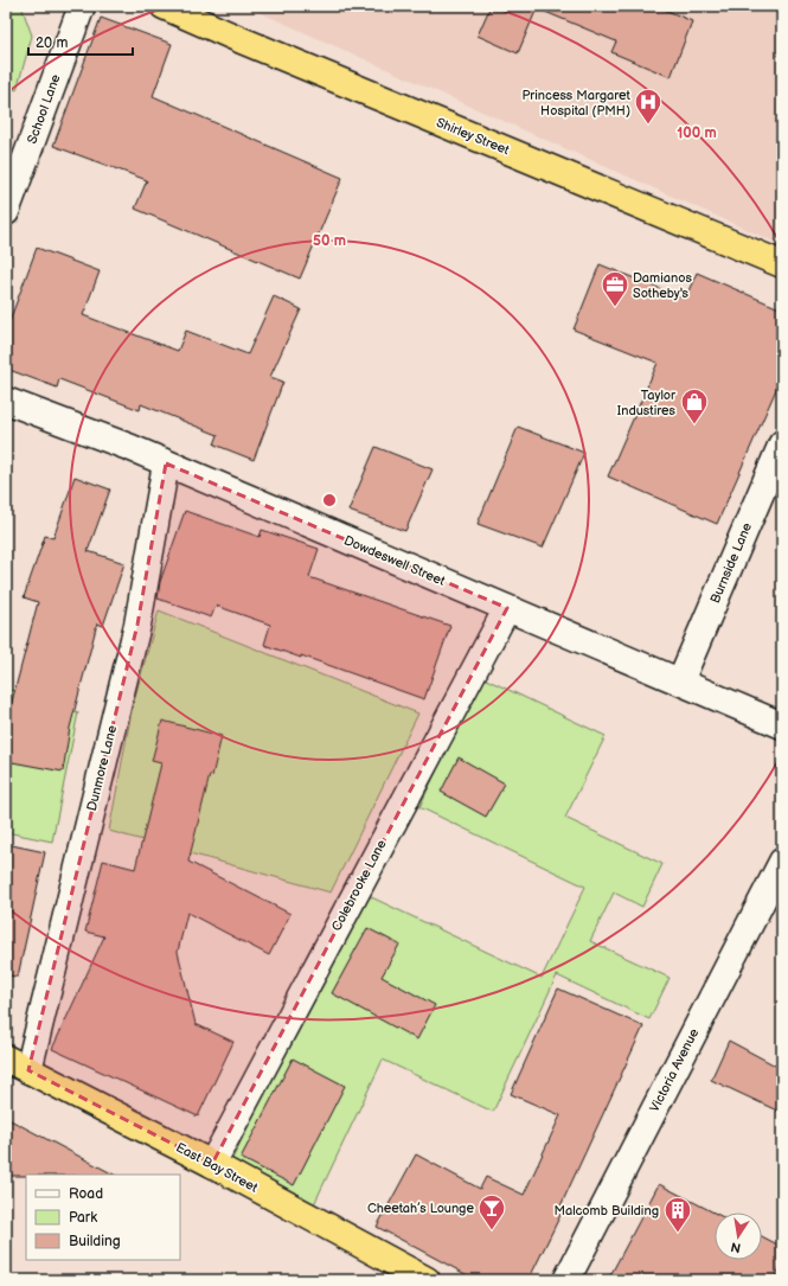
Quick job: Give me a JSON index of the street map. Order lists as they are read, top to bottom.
{
  "streets": {
    "highway": ["Shirley Street", "East Bay Street"],
    "street": [
      "School Lane",
      "Dowdeswell Street",
      "Burnside Lane",
      "Dunmore Lane",
      "Colebrooke Lane",
      "Victoria Avenue"
    ]
  },
  "crossings": [
    ["Dowdeswell Street", "Burnside Lane"],
    ["Dowdeswell Street", "Dunmore Lane"],
    ["Dowdeswell Street", "Colebrooke Lane"],
    ["Dunmore Lane", "East Bay Street"],
    ["Colebrooke Lane", "East Bay Street"]
  ],
  "places": {
    "hospital": ["Princess Margaret Hospital (PMH)"],
    "office": ["Damianos Sotheby's"],
    "shop": ["Taylor Industires"],
    "bar": ["Cheetah’s Lounge"],
    "building": ["Malcomb Building"]
  },
  "legend": ["Road", "Park", "Building"],
  "scale_bar": "20 m",
  "north": "bottom",
  "rings": ["100 m", "50 m"]
}
